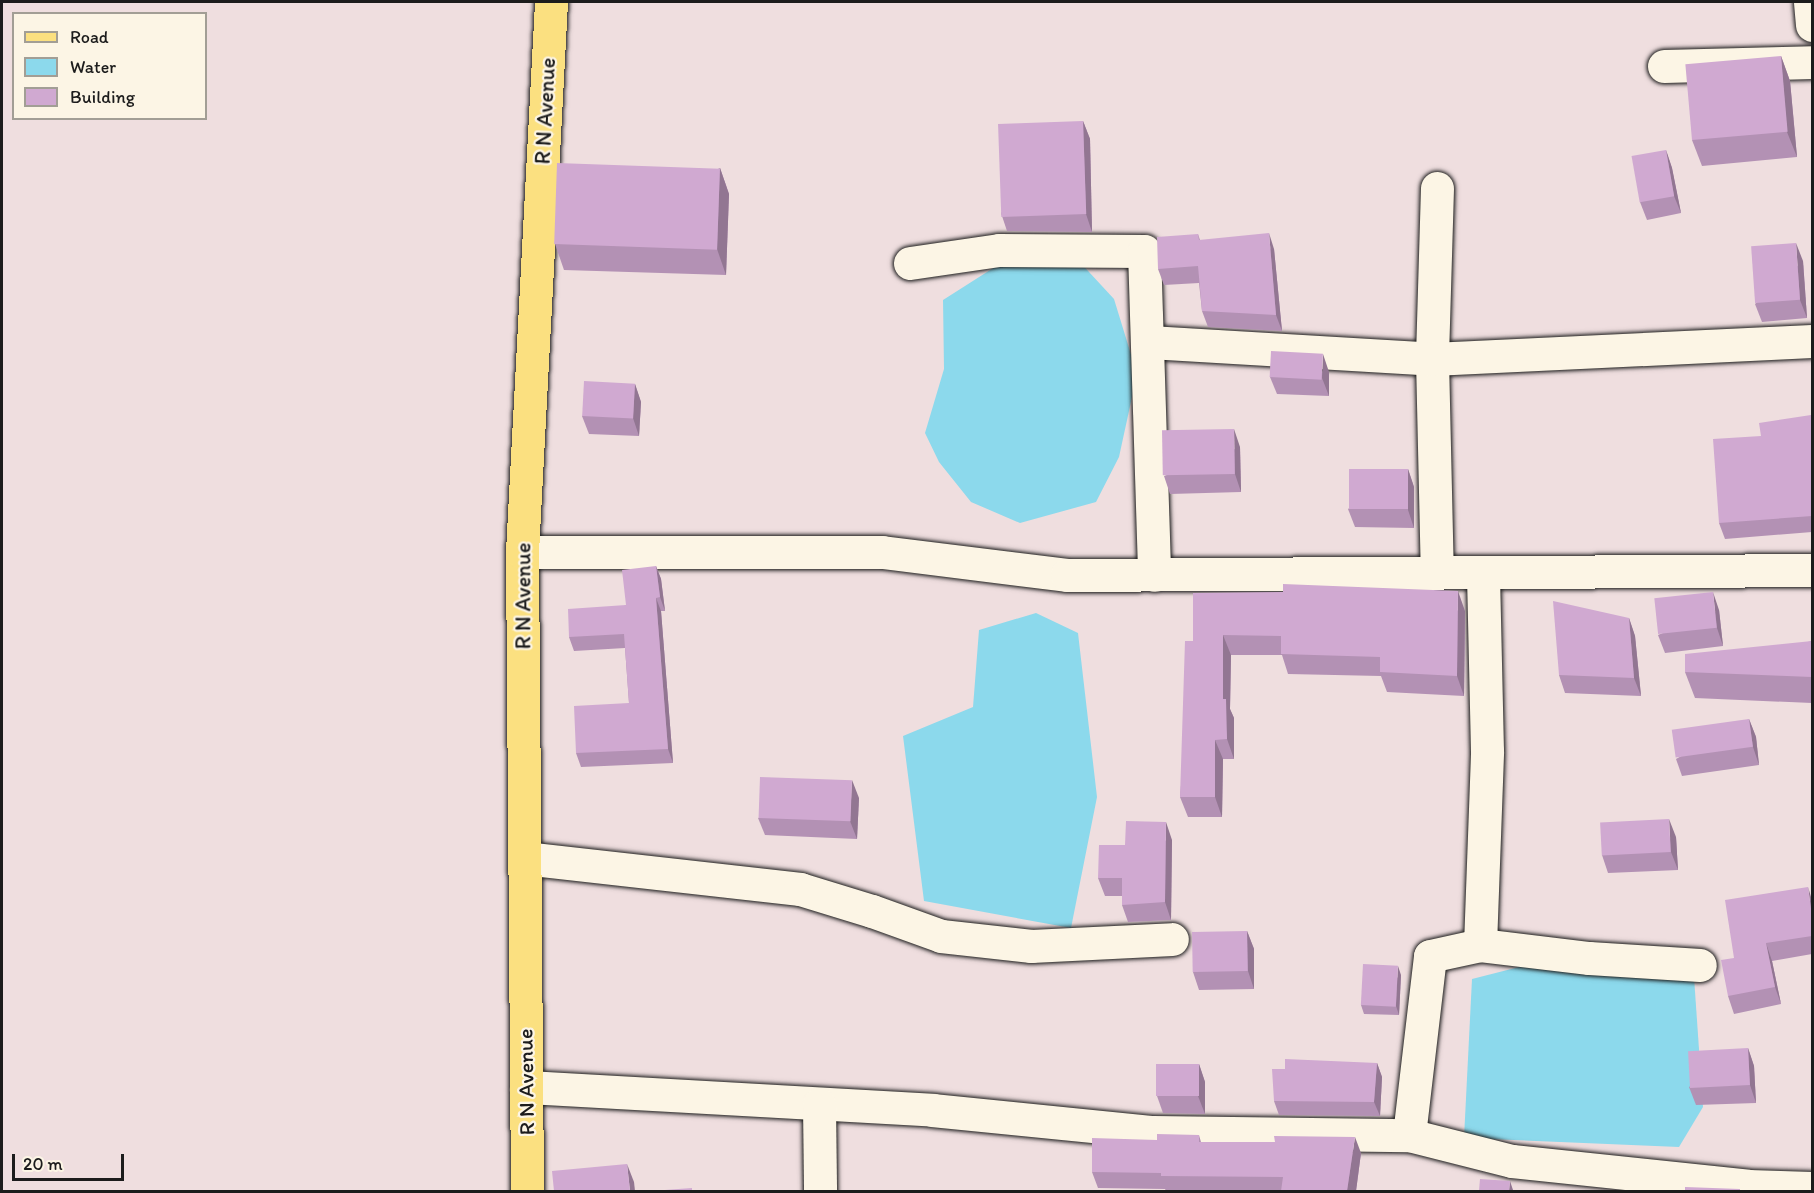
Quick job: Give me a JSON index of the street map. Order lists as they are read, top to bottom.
{
  "streets": {
    "main road": ["R N Avenue"]
  },
  "legend": ["Road", "Water", "Building"],
  "scale_bar": "20 m"
}
